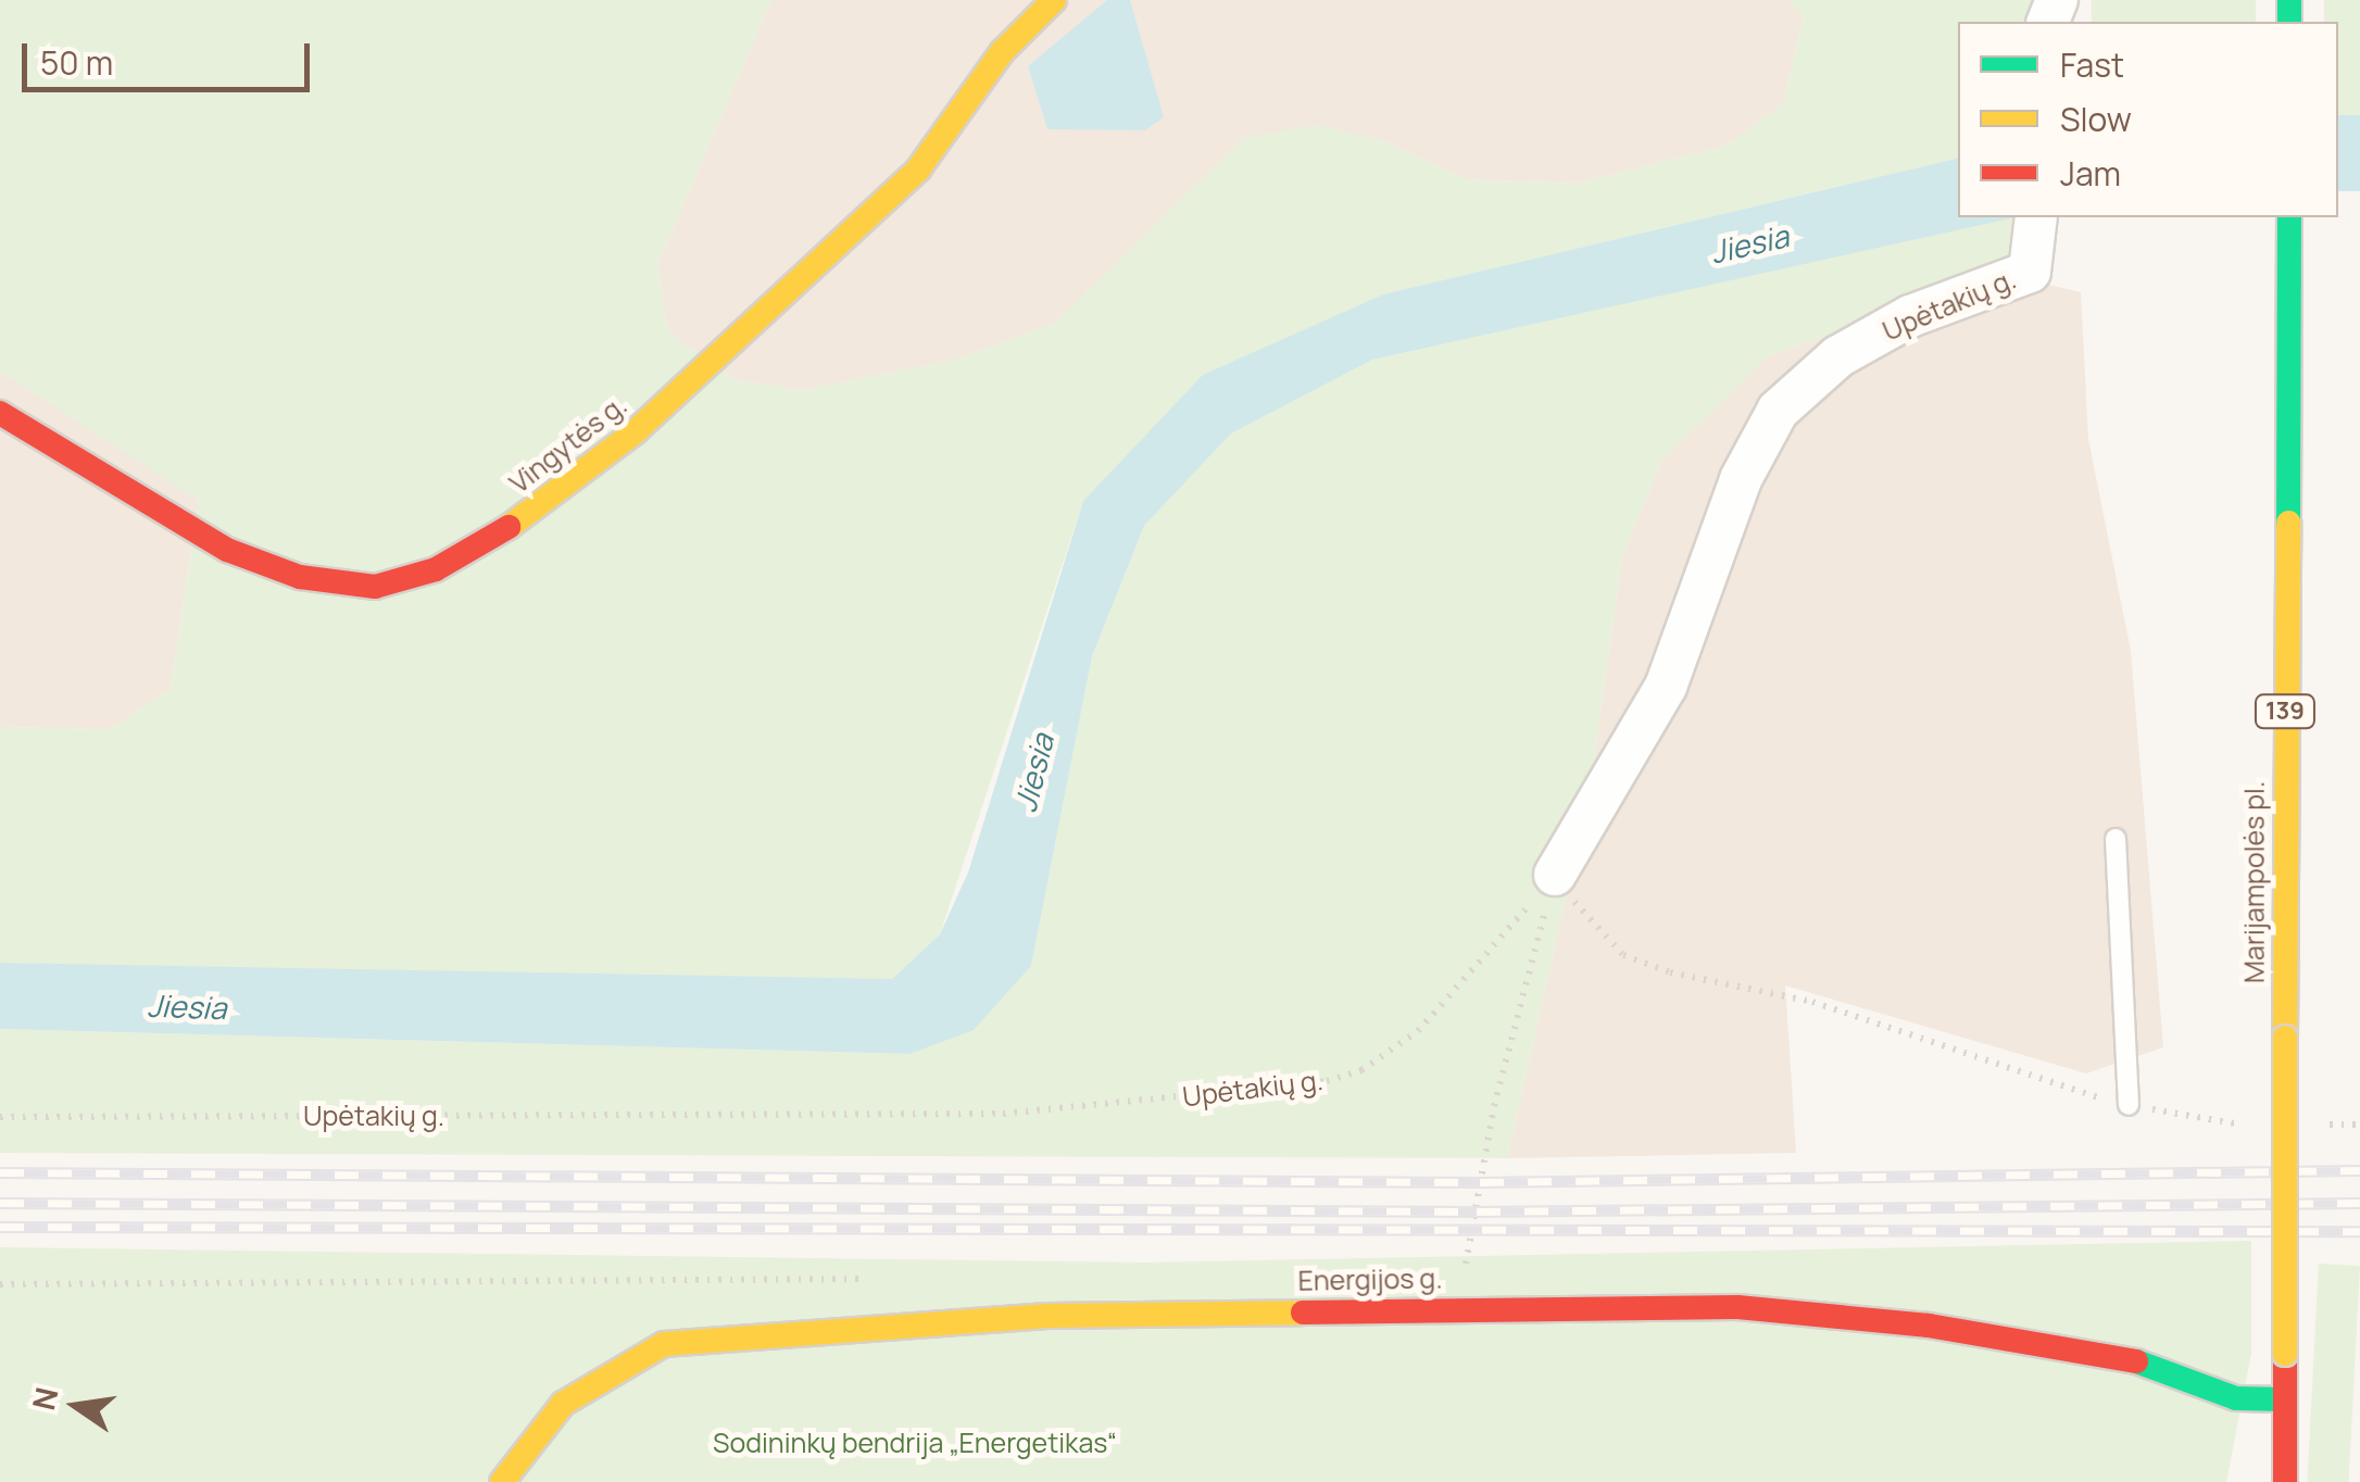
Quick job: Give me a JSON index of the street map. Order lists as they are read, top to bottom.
{
  "streets": {
    "street": [
      "Upėtakių g.",
      "Vingytės g.",
      "139",
      "Marijampolės pl.",
      "Energijos g."
    ]
  },
  "crossings": [
    ["139", "Marijampolės pl."],
    ["139", "Energijos g."],
    ["Marijampolės pl.", "Energijos g."]
  ],
  "water": ["Jiesia"],
  "parks": ["Sodininkų bendrija „Energetikas“"],
  "legend": ["Fast", "Slow", "Jam"],
  "scale_bar": "50 m",
  "north": "left"
}
